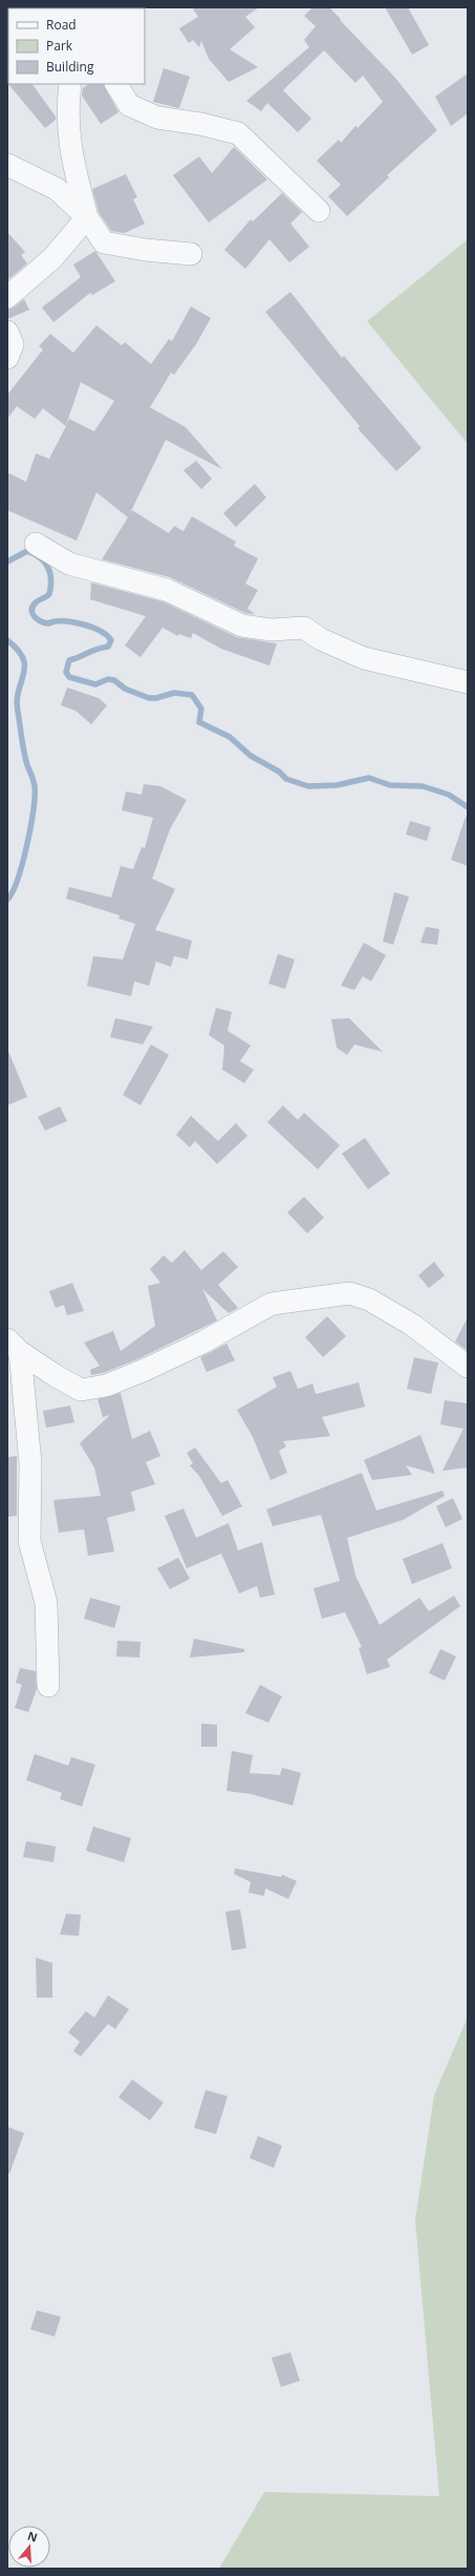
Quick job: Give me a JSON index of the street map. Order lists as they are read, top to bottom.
{
  "legend": ["Road", "Park", "Building"],
  "north": "top"
}
